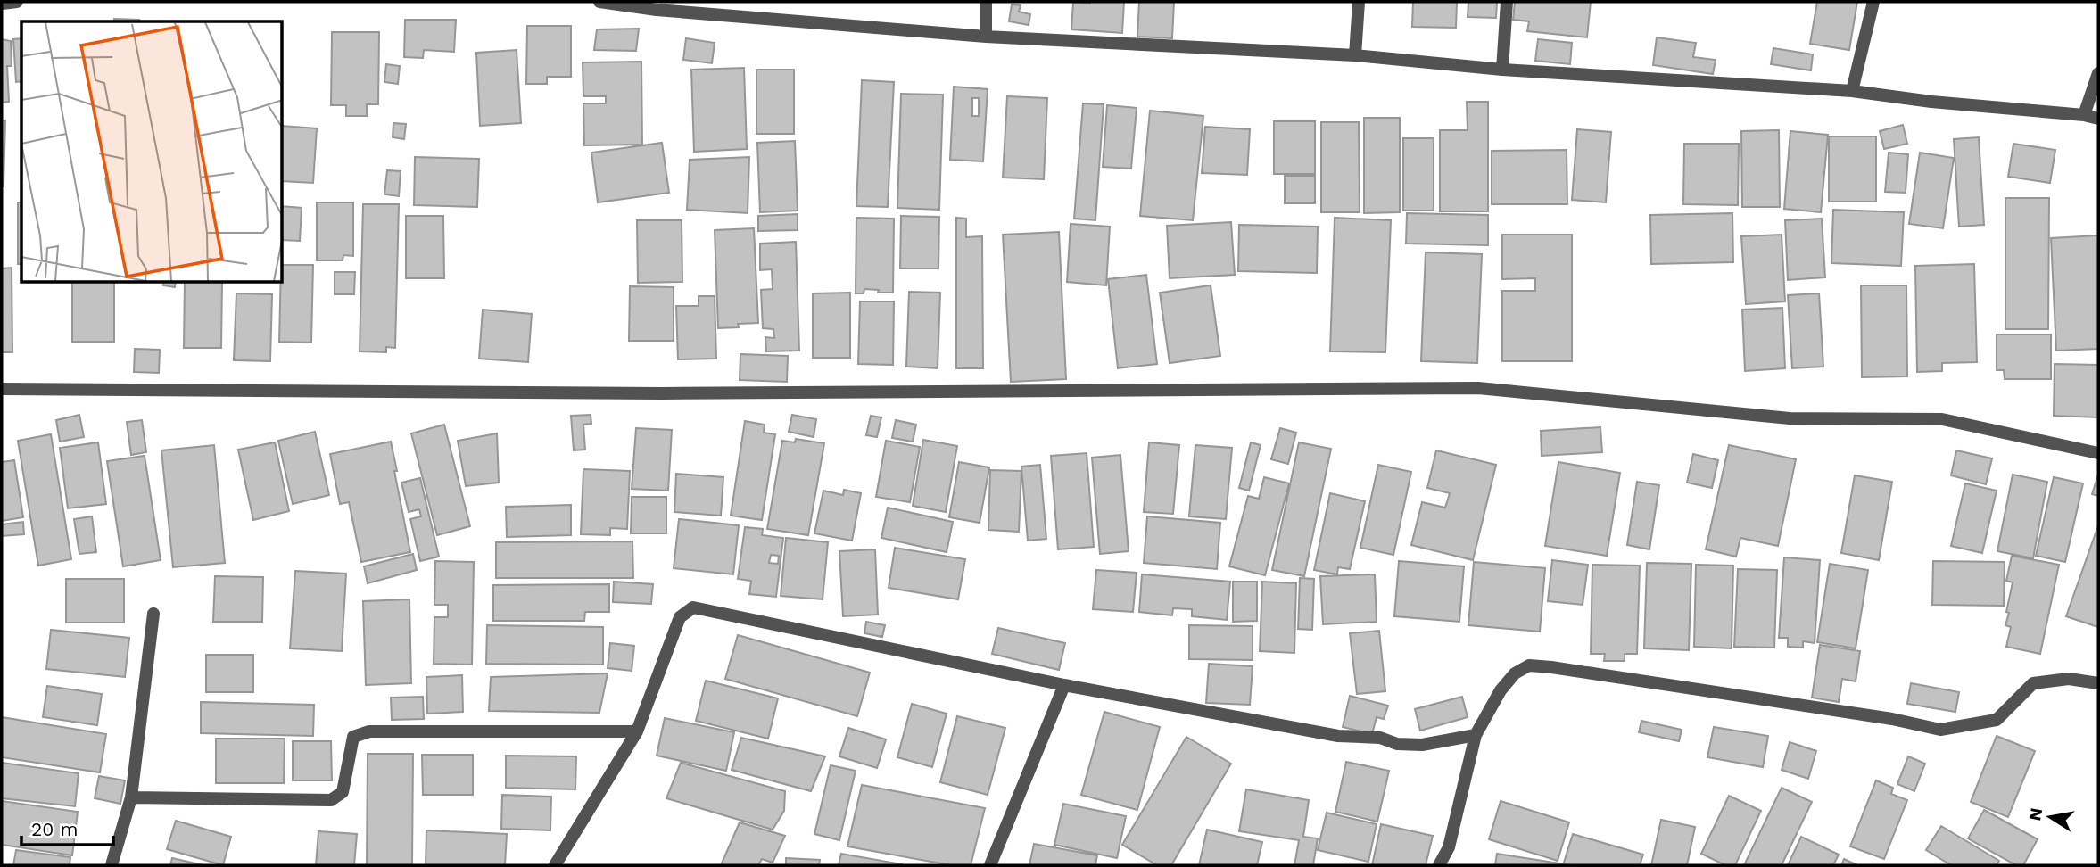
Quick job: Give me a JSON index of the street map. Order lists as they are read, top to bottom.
{
  "scale_bar": "20 m",
  "north": "left"
}
